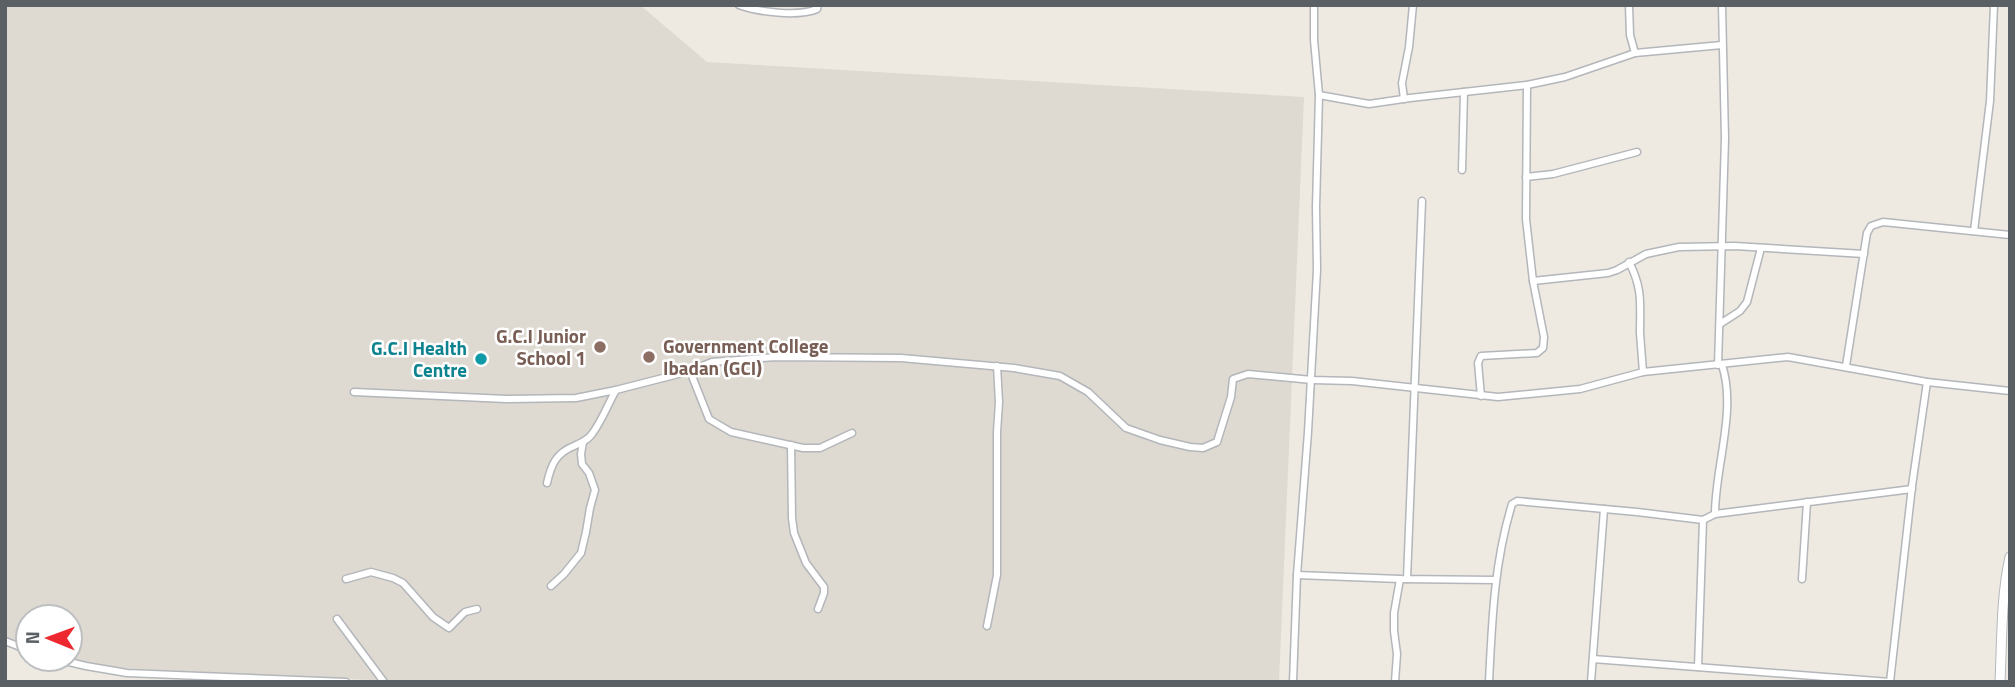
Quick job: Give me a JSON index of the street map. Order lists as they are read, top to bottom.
{
  "places": ["G.C.I Junior School 1", "Government College Ibadan (GCI)", "G.C.I Health Centre"],
  "north": "left"
}
